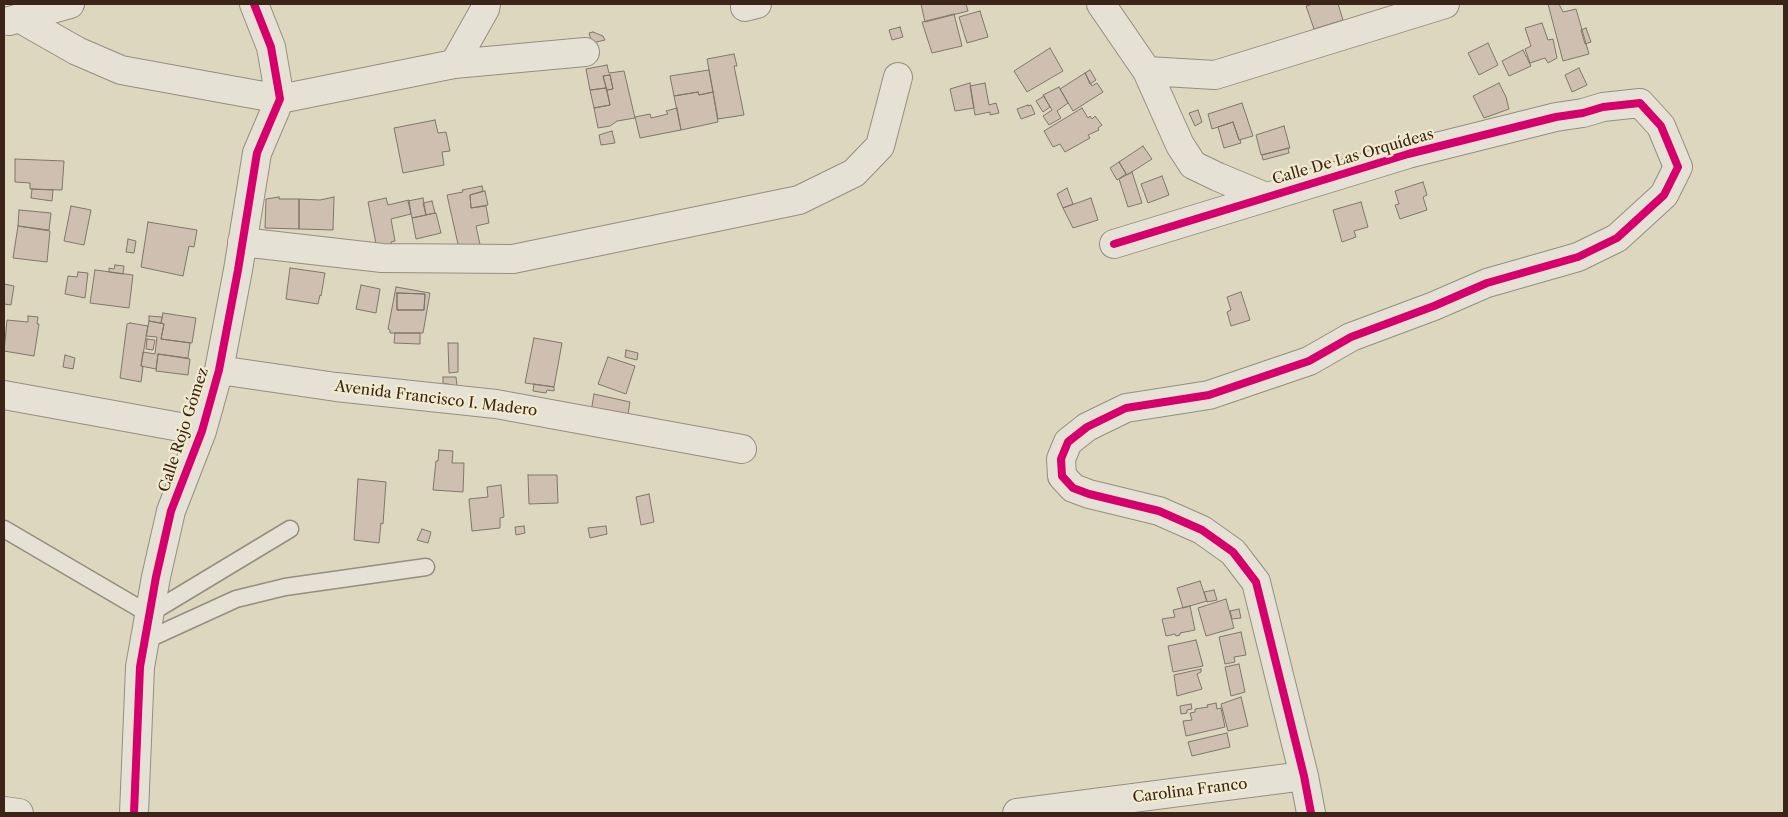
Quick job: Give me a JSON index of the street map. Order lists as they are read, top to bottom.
{
  "streets": {
    "street": [
      "Calle De Las Orquídeas",
      "Avenida Francisco I. Madero",
      "Calle Rojo Gómez",
      "Carolina Franco"
    ]
  },
  "crossings": [
    ["Calle De Las Orquídeas", "Carolina Franco"],
    ["Avenida Francisco I. Madero", "Calle Rojo Gómez"]
  ]
}
